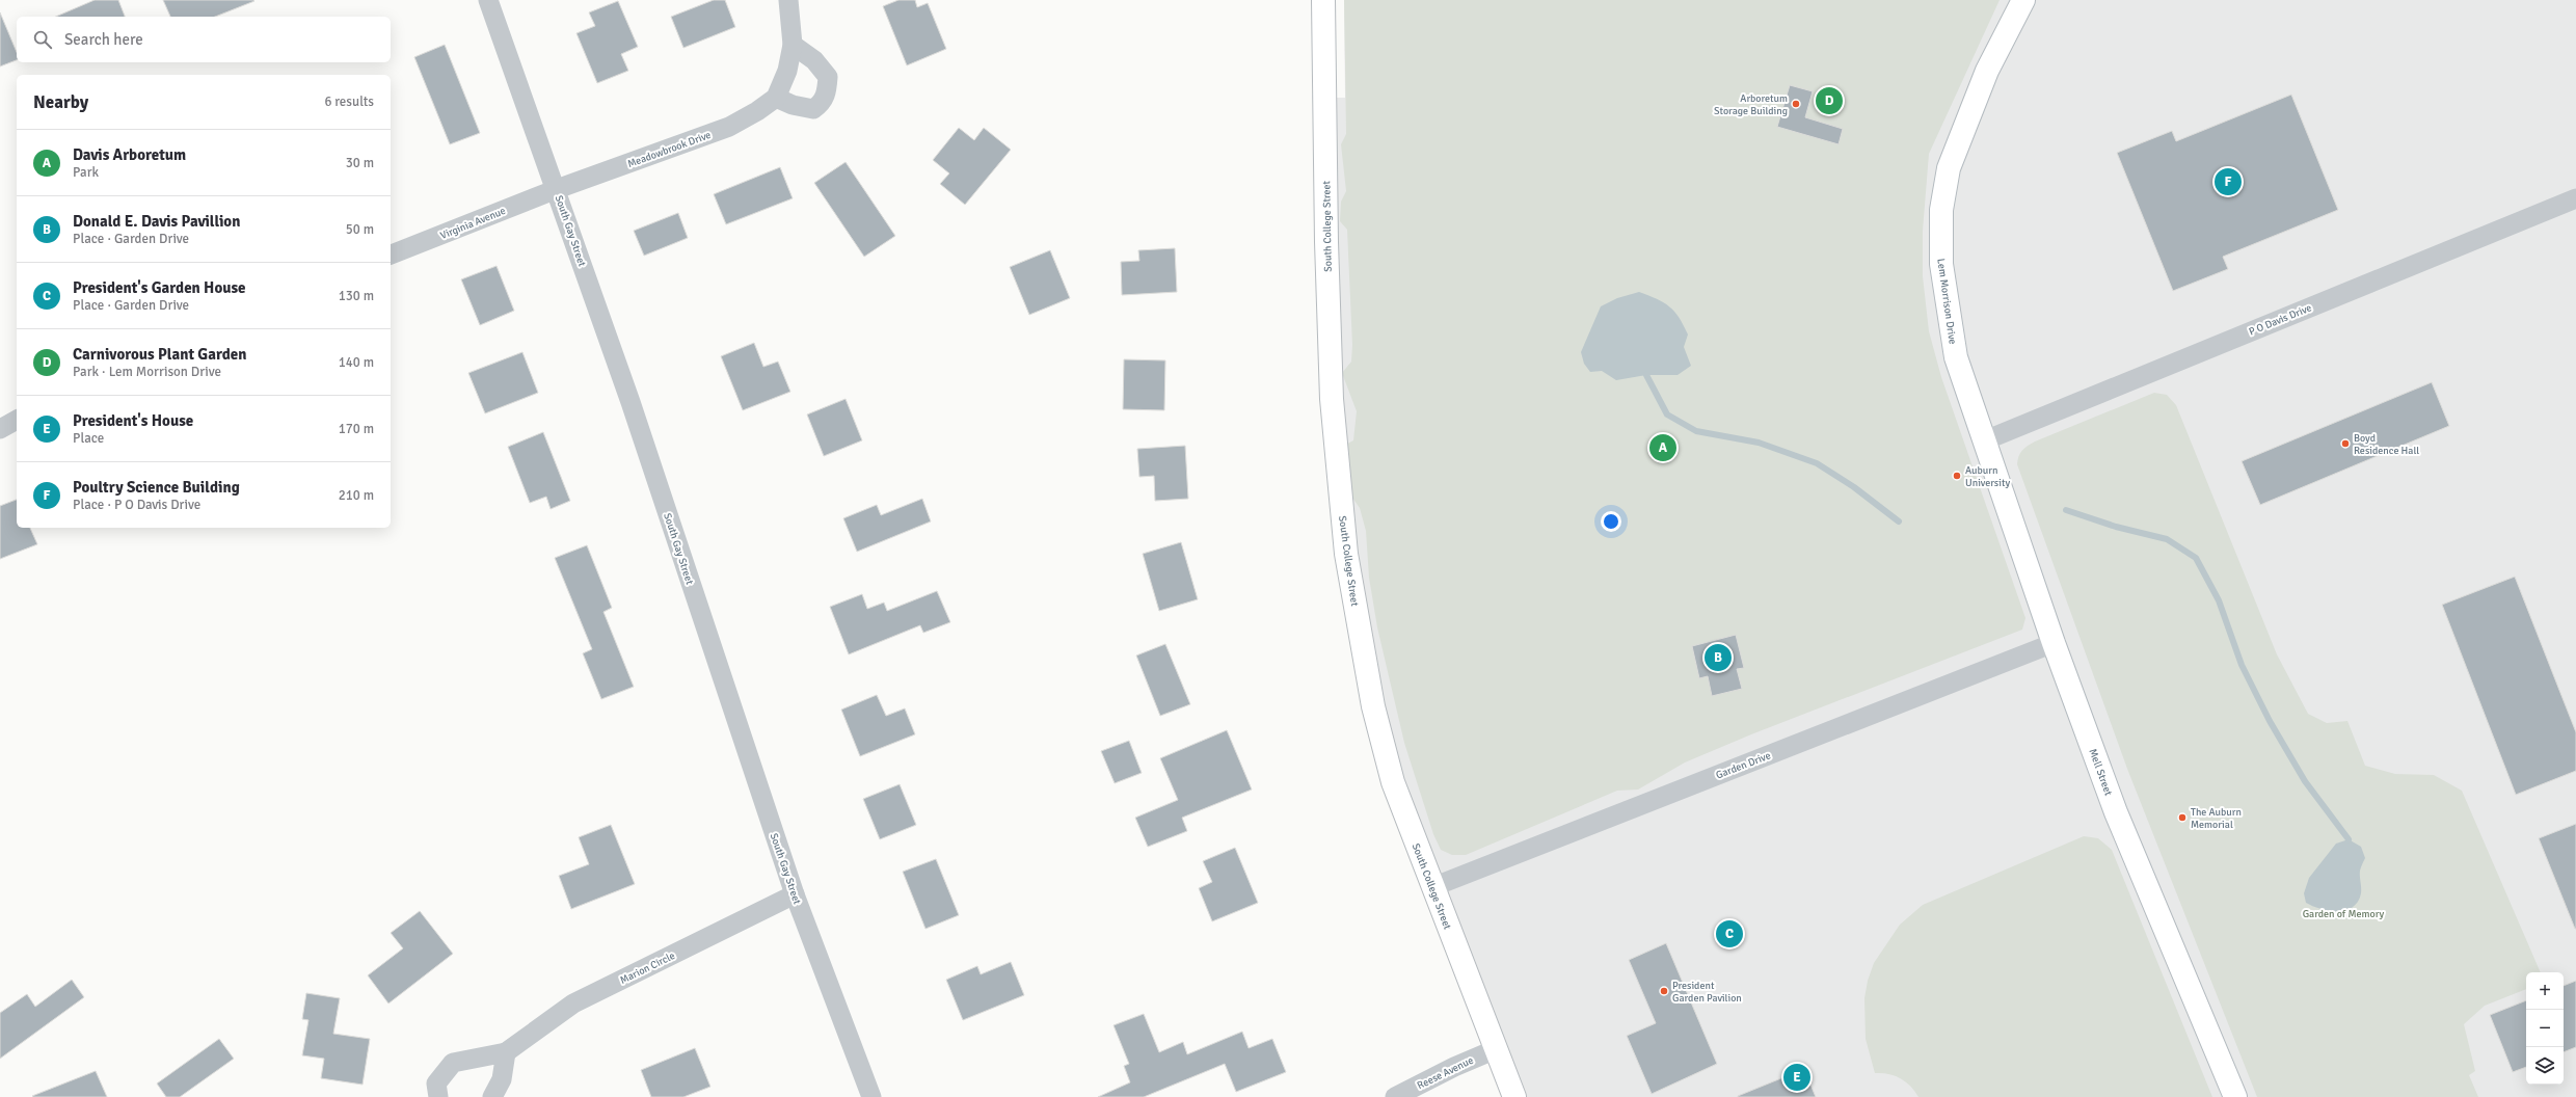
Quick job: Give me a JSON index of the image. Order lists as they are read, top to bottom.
{
  "streets": {
    "street": [
      "Meadowbrook Drive",
      "Virginia Avenue",
      "South College Street",
      "South Gay Street",
      "Lem Morrison Drive",
      "P O Davis Drive",
      "Garden Drive",
      "Mell Street",
      "Marion Circle",
      "Reese Avenue"
    ]
  },
  "crossings": [
    ["Meadowbrook Drive", "Virginia Avenue"],
    ["Meadowbrook Drive", "South Gay Street"],
    ["Virginia Avenue", "South Gay Street"],
    ["South College Street", "Garden Drive"],
    ["South College Street", "Reese Avenue"],
    ["South Gay Street", "Marion Circle"],
    ["Lem Morrison Drive", "P O Davis Drive"],
    ["Lem Morrison Drive", "Mell Street"],
    ["P O Davis Drive", "Mell Street"],
    ["Garden Drive", "Mell Street"]
  ],
  "parks": ["Garden of Memory"],
  "places": [
    "Arboretum Storage Building",
    "Boyd Residence Hall",
    "Auburn University",
    "The Auburn Memorial",
    "President Garden Pavilion"
  ],
  "page": {
    "search": "Search here",
    "heading": ["Nearby", "6 results"],
    "pins": [
      "D",
      "F",
      "A",
      "B",
      "C",
      "E"
    ],
    "list": [
      {
        "mark": "A",
        "name": "Davis Arboretum",
        "note": "Park",
        "value": "30 m"
      },
      {
        "mark": "B",
        "name": "Donald E. Davis Pavillion",
        "note": "Place · Garden Drive",
        "value": "50 m"
      },
      {
        "mark": "C",
        "name": "President's Garden House",
        "note": "Place · Garden Drive",
        "value": "130 m"
      },
      {
        "mark": "D",
        "name": "Carnivorous Plant Garden",
        "note": "Park · Lem Morrison Drive",
        "value": "140 m"
      },
      {
        "mark": "E",
        "name": "President's House",
        "note": "Place",
        "value": "170 m"
      },
      {
        "mark": "F",
        "name": "Poultry Science Building",
        "note": "Place · P O Davis Drive",
        "value": "210 m"
      }
    ],
    "map_buttons": ["+", "−"]
  }
}
